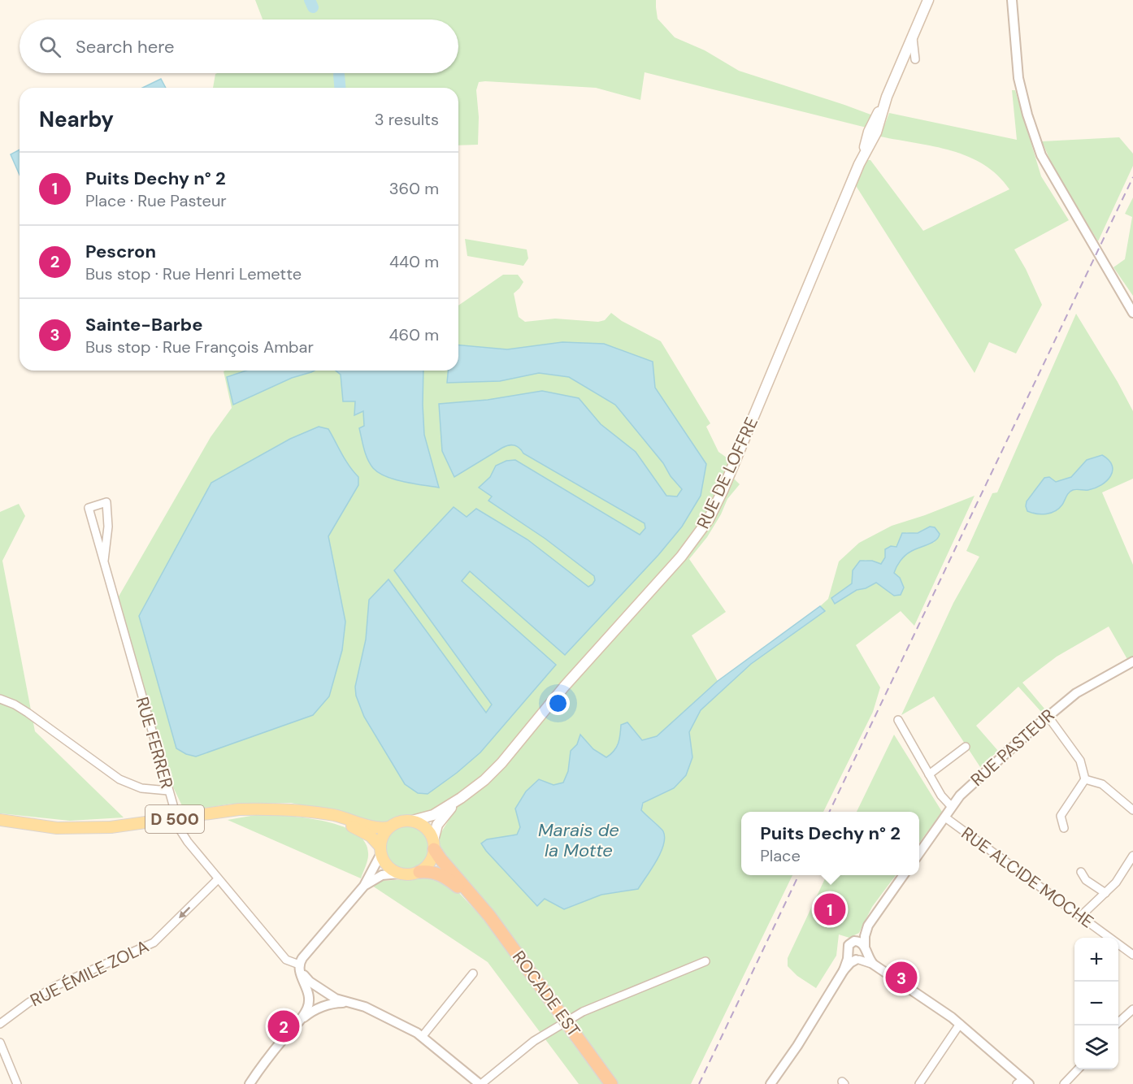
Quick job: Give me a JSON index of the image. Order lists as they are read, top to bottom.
{
  "streets": {
    "highway": ["ROCADE EST"],
    "main road": ["RUE DE LOFFRE", "D 500"],
    "street": [
      "RUE FERRER",
      "RUE PASTEUR",
      "RUE ALCIDE MOCHE",
      "RUE ÉMILE ZOLA"
    ]
  },
  "crossings": [
    ["RUE DE LOFFRE", "D 500"],
    ["RUE FERRER", "RUE ÉMILE ZOLA"],
    ["RUE PASTEUR", "RUE ALCIDE MOCHE"]
  ],
  "one_way": ["RUE ÉMILE ZOLA"],
  "water": ["Marais de la Motte"],
  "page": {
    "search": "Search here",
    "heading": ["Nearby", "3 results"],
    "list": [
      {
        "mark": "1",
        "name": "Puits Dechy n° 2",
        "note": "Place · Rue Pasteur",
        "value": "360 m"
      },
      {
        "mark": "2",
        "name": "Pescron",
        "note": "Bus stop · Rue Henri Lemette",
        "value": "440 m"
      },
      {
        "mark": "3",
        "name": "Sainte-Barbe",
        "note": "Bus stop · Rue François Ambar",
        "value": "460 m"
      }
    ],
    "popup": ["Puits Dechy n° 2", "Place"],
    "pins": ["1", "3", "2"],
    "map_buttons": ["+", "−"]
  }
}
